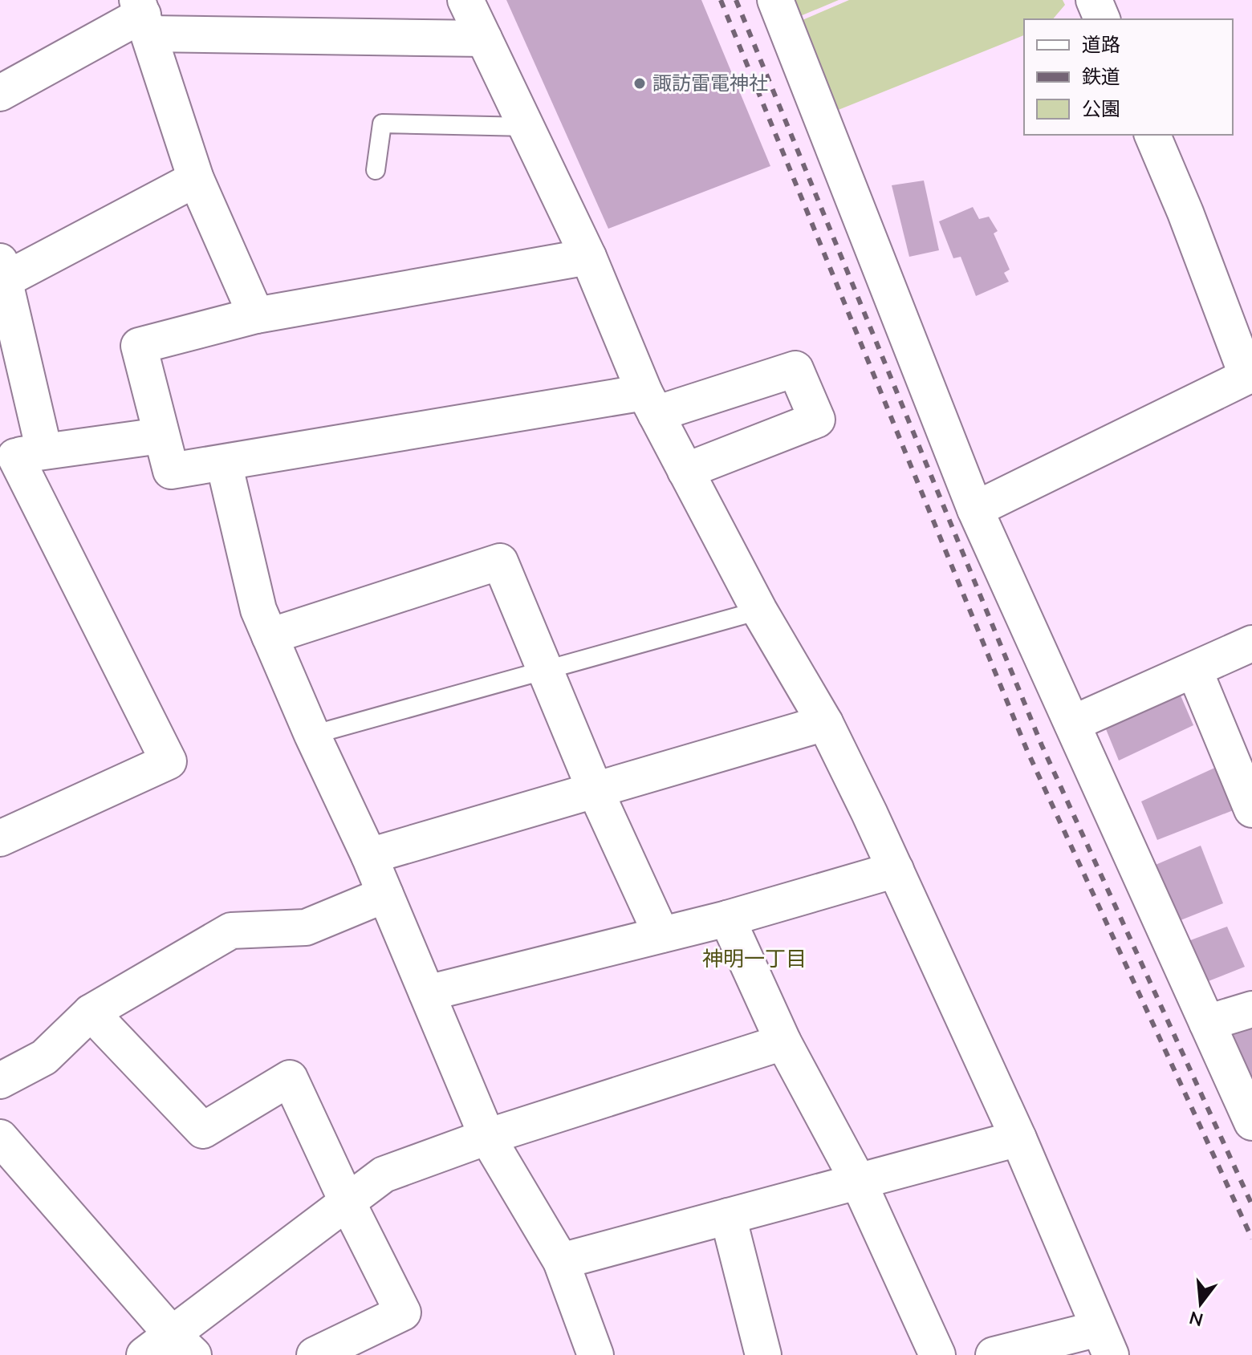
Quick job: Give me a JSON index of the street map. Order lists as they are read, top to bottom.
{
  "districts": ["神明一丁目"],
  "places": ["諏訪雷電神社"],
  "legend": ["道路", "鉄道", "公園"],
  "north": "bottom"
}
